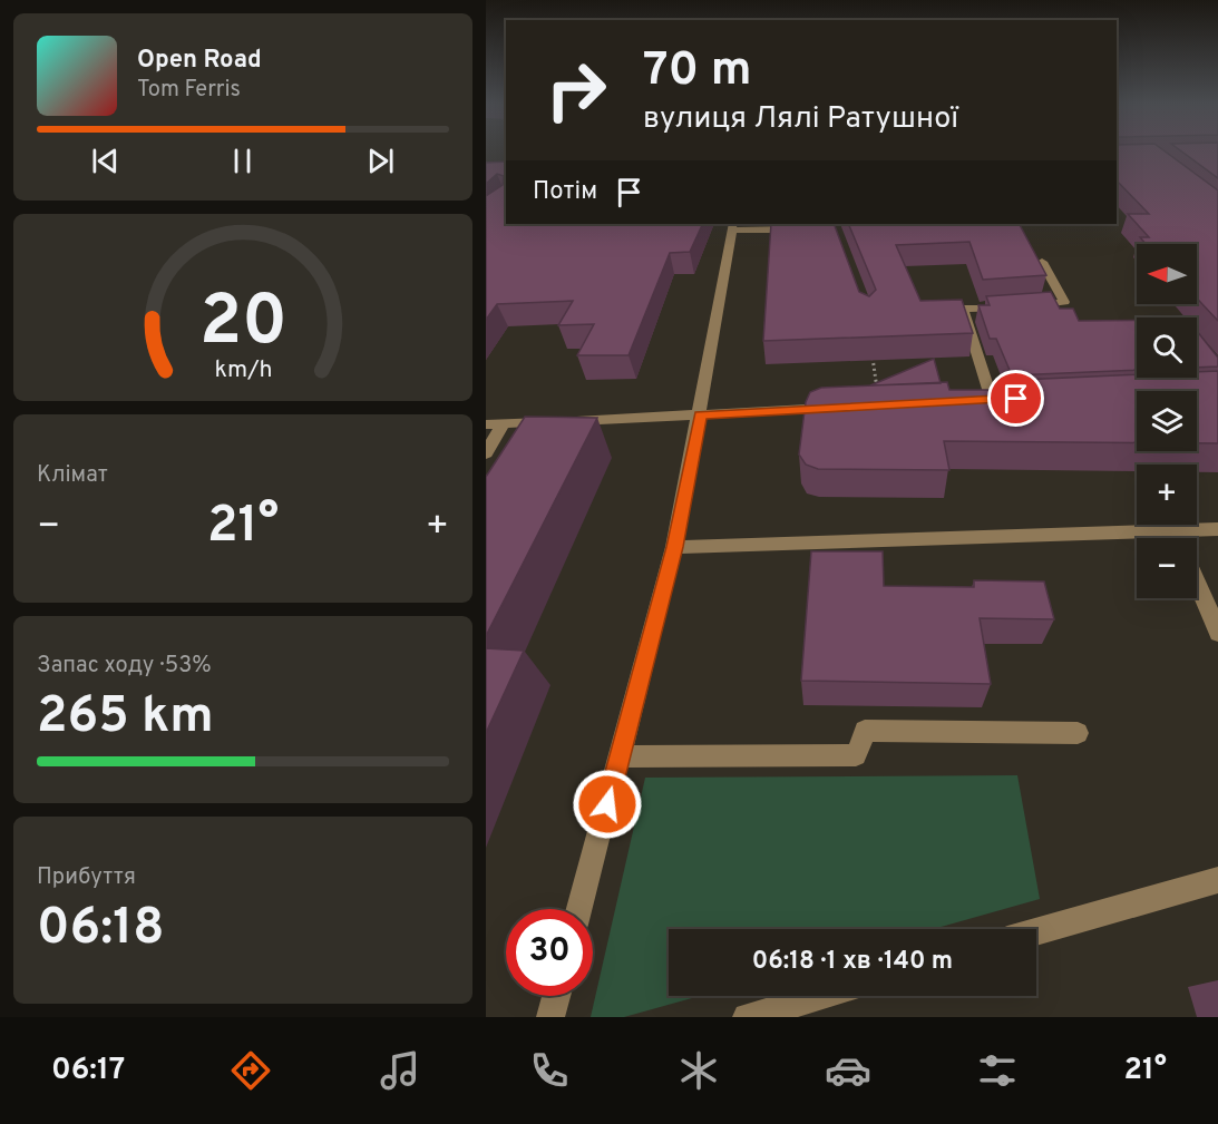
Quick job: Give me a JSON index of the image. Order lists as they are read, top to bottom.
{
  "north": "left",
  "page": {
    "turn": ["70 m", "вулиця Лялі Ратушної"],
    "song": ["Open Road", "Tom Ferris"],
    "then": "Потім",
    "map_buttons": ["+", "−"],
    "tile": [
      "Клімат",
      ["Запас ходу · 53%", "265 km"],
      ["Прибуття", "06:18"]
    ],
    "heat": ["−", "21°", "+"],
    "limit": "30",
    "trip": "06:18 · 1 хв · 140 m",
    "tabs": ["06:17", "21°"],
    "gauge": ["20", "km/h"]
  }
}
